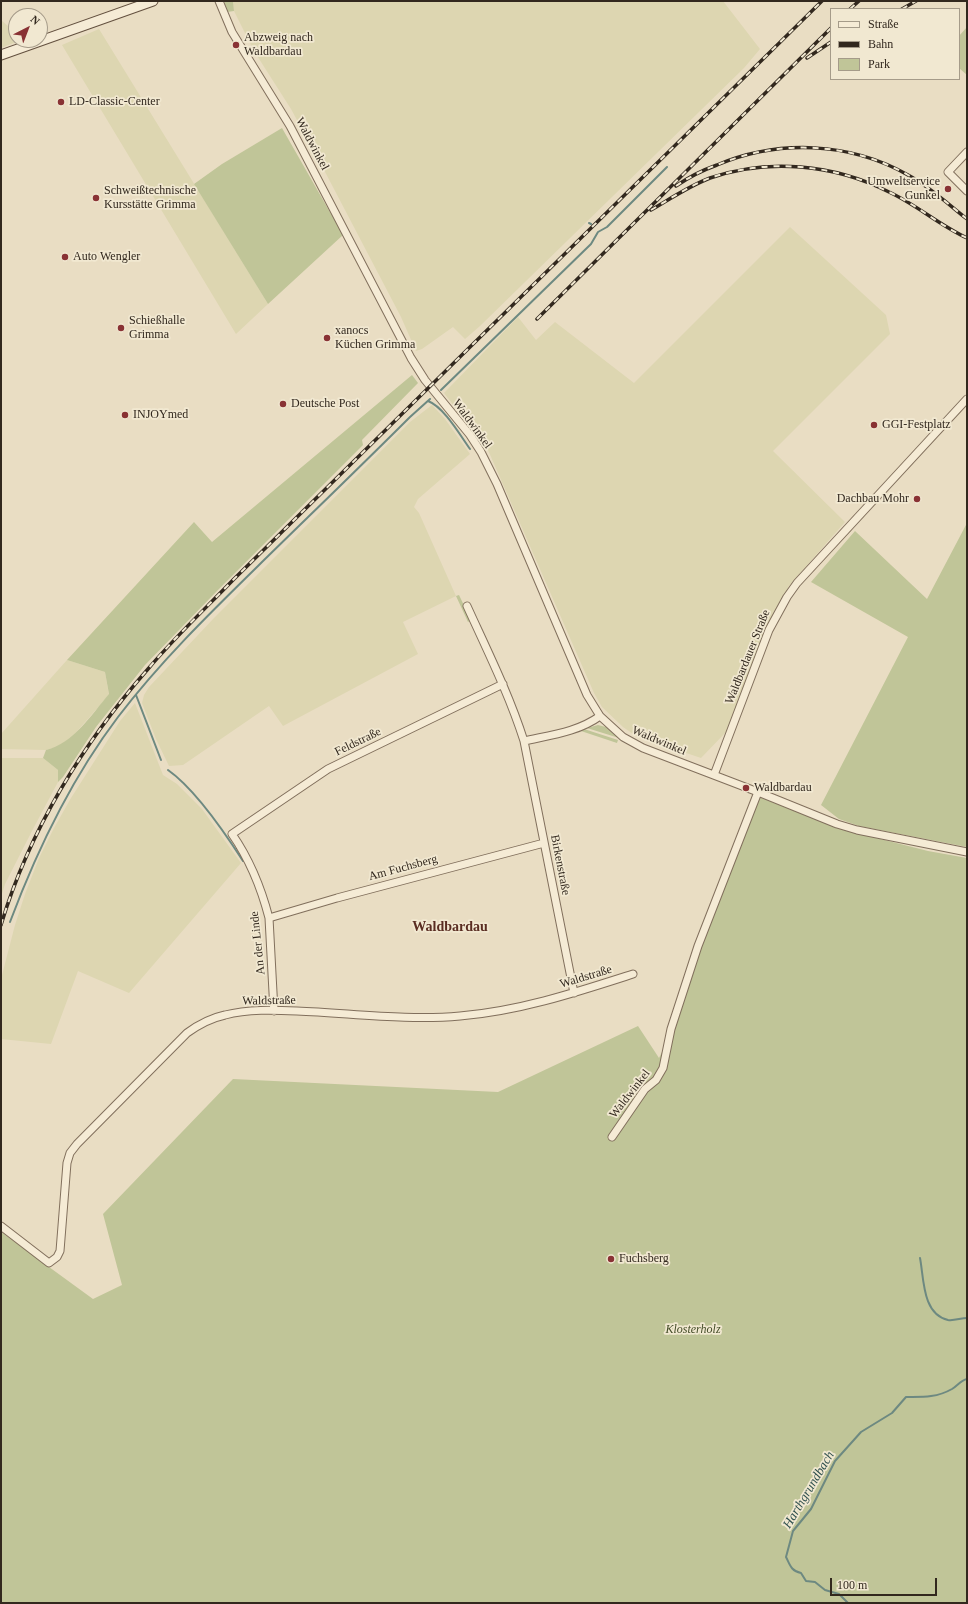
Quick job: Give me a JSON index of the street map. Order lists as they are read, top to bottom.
{
  "streets": {
    "street": [
      "Waldwinkel",
      "Waldbardauer Straße",
      "Feldstraße",
      "Birkenstraße",
      "Am Fuchsberg",
      "An der Linde",
      "Waldstraße"
    ]
  },
  "crossings": [
    ["Waldwinkel", "Waldbardauer Straße"],
    ["Feldstraße", "Birkenstraße"],
    ["Feldstraße", "An der Linde"],
    ["Birkenstraße", "Am Fuchsberg"],
    ["Birkenstraße", "Waldstraße"],
    ["Am Fuchsberg", "An der Linde"],
    ["An der Linde", "Waldstraße"]
  ],
  "districts": ["Waldbardau"],
  "water": ["Harthgrundbach"],
  "parks": ["Klosterholz"],
  "places": [
    "Abzweig nach Waldbardau",
    "LD-Classic-Center",
    "Umweltservice Gunkel",
    "Schweißtechnische Kursstätte Grimma",
    "Auto Wengler",
    "Schießhalle Grimma",
    "xanocs Küchen Grimma",
    "Deutsche Post",
    "INJOYmed",
    "GGI-Festplatz",
    "Dachbau Mohr",
    "Waldbardau",
    "Fuchsberg"
  ],
  "legend": ["Straße", "Bahn", "Park"],
  "scale_bar": "100 m",
  "north": "top right"
}
